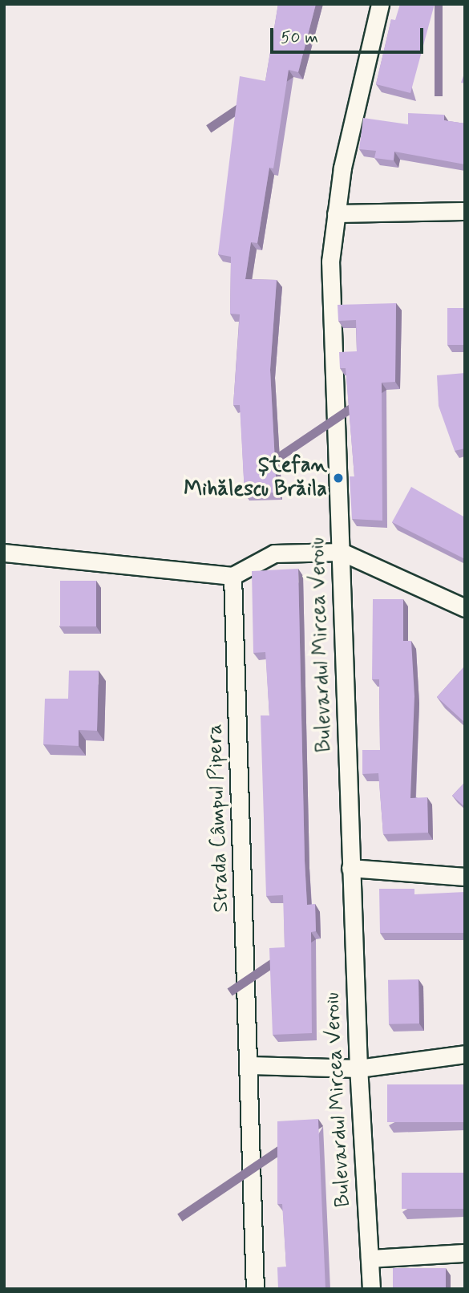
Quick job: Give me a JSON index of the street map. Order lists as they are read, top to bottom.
{
  "streets": {
    "street": ["Bulevardul Mircea Veroiu", "Strada Câmpul Pipera"]
  },
  "places": ["Ștefan Mihălescu Brăila"],
  "scale_bar": "50 m"
}
